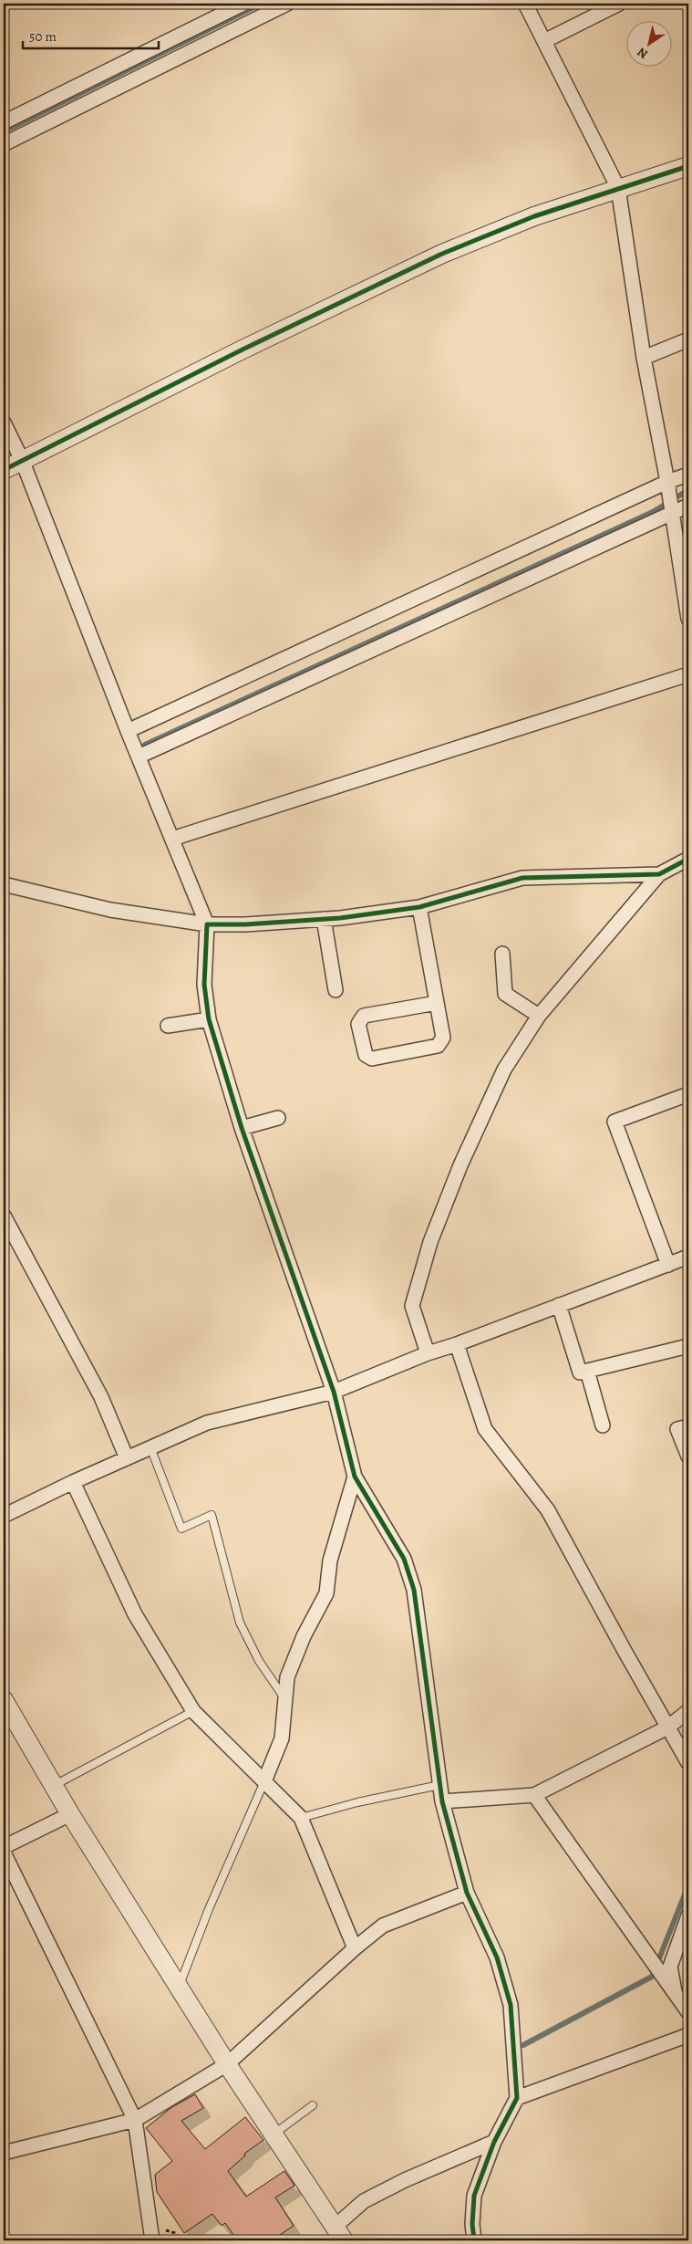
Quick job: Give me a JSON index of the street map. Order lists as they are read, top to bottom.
{
  "scale_bar": "50 m",
  "north": "bottom left"
}
